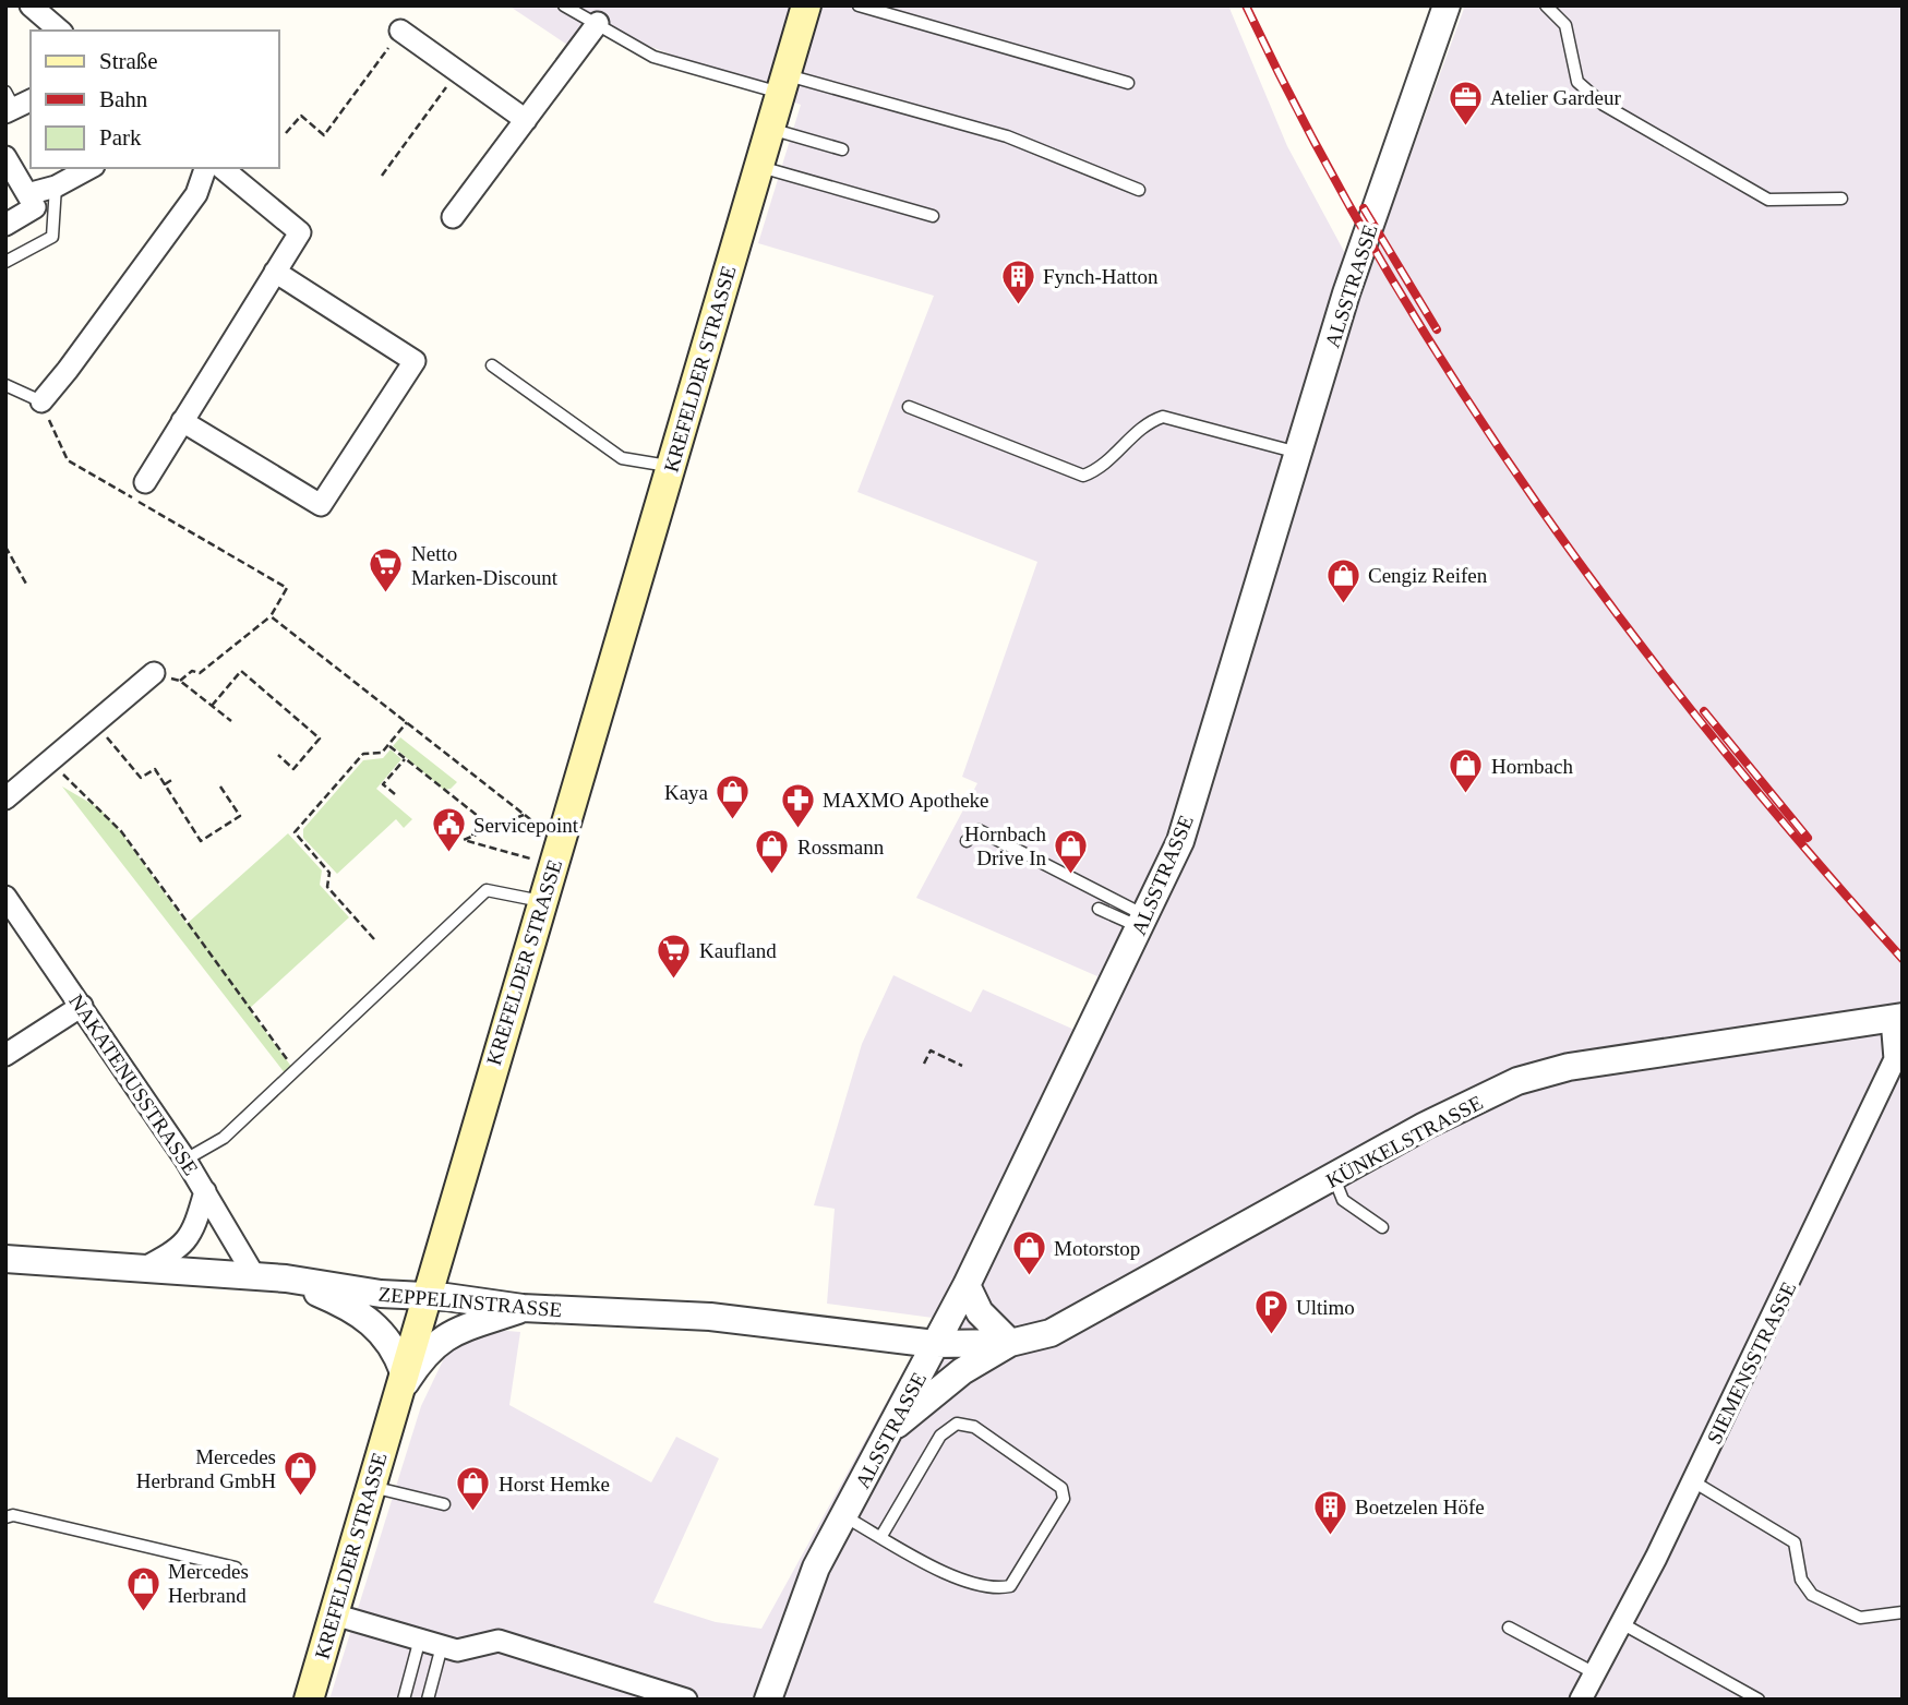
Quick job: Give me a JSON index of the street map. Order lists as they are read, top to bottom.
{
  "streets": {
    "main road": ["KREFELDER STRASSE"],
    "street": [
      "ALSSTRASSE",
      "NAKATENUSSTRASSE",
      "KÜNKELSTRASSE",
      "ZEPPELINSTRASSE",
      "SIEMENSSTRASSE"
    ]
  },
  "crossings": [
    ["ALSSTRASSE", "KÜNKELSTRASSE"],
    ["ALSSTRASSE", "ZEPPELINSTRASSE"],
    ["KREFELDER STRASSE", "ZEPPELINSTRASSE"],
    ["NAKATENUSSTRASSE", "ZEPPELINSTRASSE"],
    ["KÜNKELSTRASSE", "ZEPPELINSTRASSE"],
    ["KÜNKELSTRASSE", "SIEMENSSTRASSE"]
  ],
  "places": {
    "office": ["Atelier Gardeur"],
    "building": ["Fynch-Hatton", "Boetzelen Höfe"],
    "supermarket": ["Netto Marken-Discount", "Kaufland"],
    "shop": [
      "Cengiz Reifen",
      "Hornbach",
      "Kaya",
      "Hornbach Drive In",
      "Rossmann",
      "Motorstop",
      "Mercedes Herbrand GmbH",
      "Horst Hemke",
      "Mercedes Herbrand"
    ],
    "pharmacy": ["MAXMO Apotheke"],
    "public building": ["Servicepoint"],
    "parking": ["Ultimo"]
  },
  "legend": ["Straße", "Bahn", "Park"]
}
